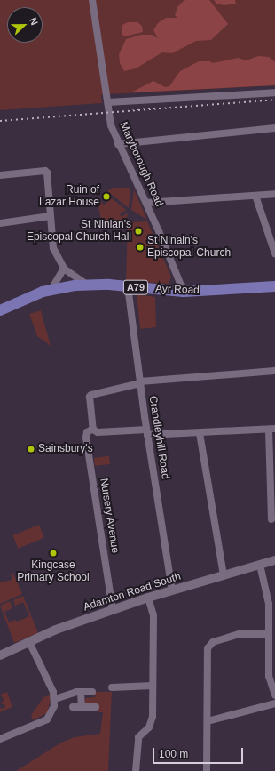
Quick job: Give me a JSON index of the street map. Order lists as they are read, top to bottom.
{
  "streets": {
    "main road": ["A79", "Ayr Road"],
    "street": [
      "Maryborough Road",
      "Crandleyhill Road",
      "Nursery Avenue",
      "Adamton Road South"
    ]
  },
  "crossings": [
    ["Maryborough Road", "Ayr Road"],
    ["Ayr Road", "Crandleyhill Road"],
    ["Crandleyhill Road", "Adamton Road South"],
    ["Nursery Avenue", "Adamton Road South"]
  ],
  "places": [
    "Ruin of Lazar House",
    "St Ninian's Episcopal Church Hall",
    "St Ninain's Episcopal Church",
    "Sainsbury's",
    "Kingcase Primary School"
  ],
  "scale_bar": "100 m",
  "north": "right"
}
